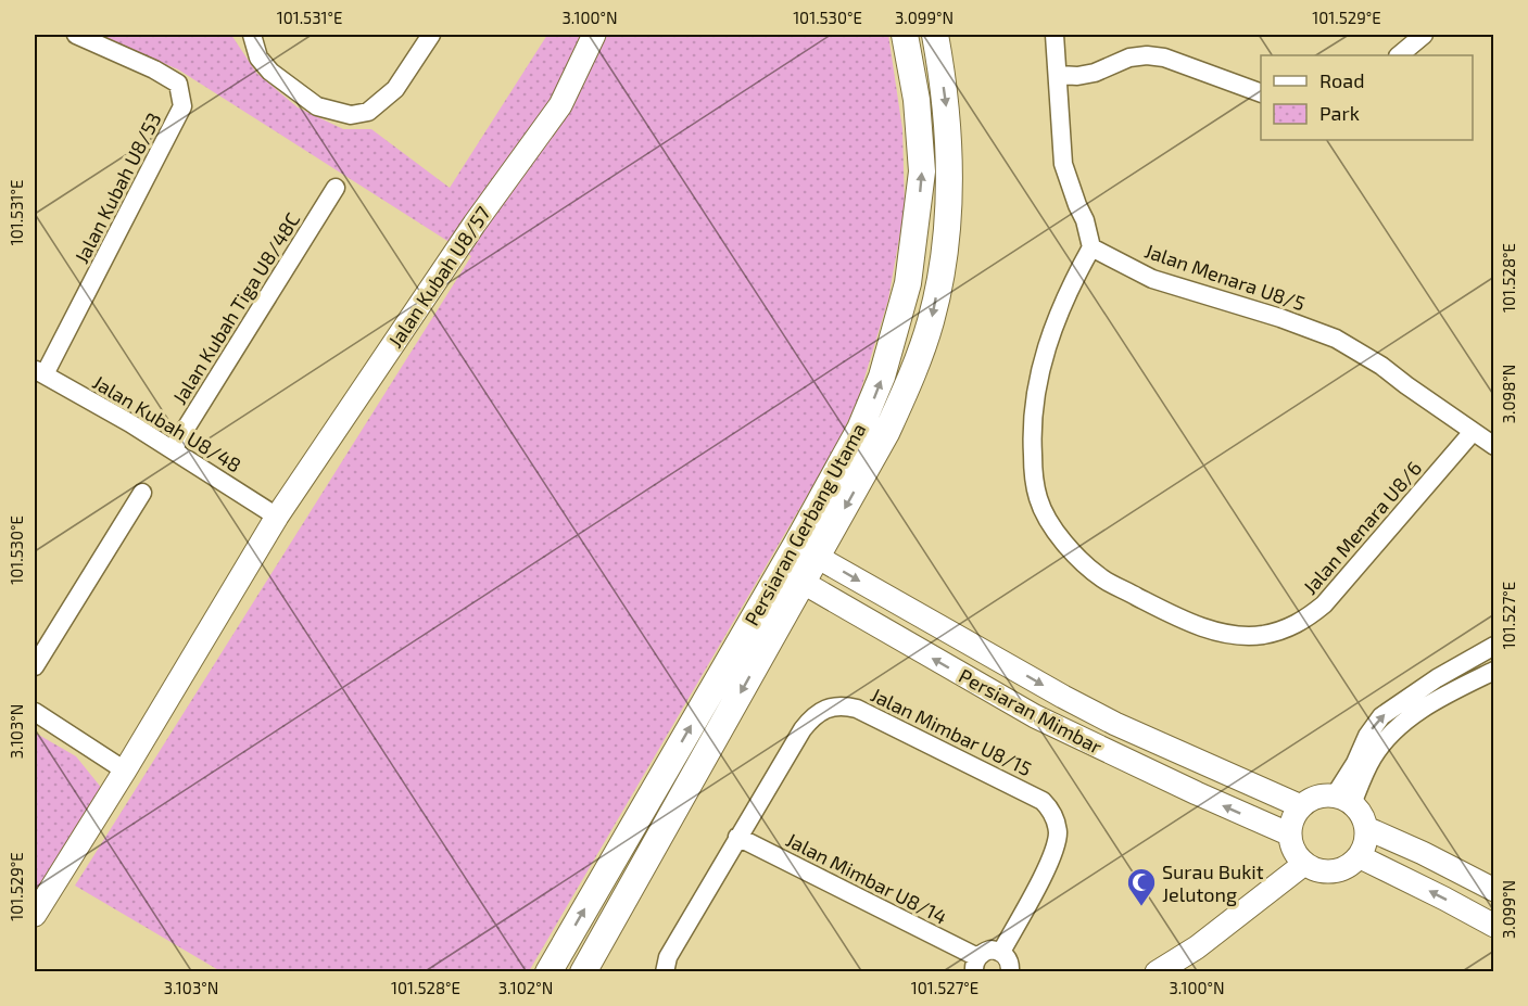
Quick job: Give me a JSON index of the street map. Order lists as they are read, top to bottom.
{
  "streets": {
    "main road": ["Persiaran Gerbang Utama"],
    "street": [
      "Jalan Kubah U8/53",
      "Jalan Kubah U8/57",
      "Jalan Menara U8/5",
      "Jalan Kubah Tiga U8/48C",
      "Jalan Kubah U8/48",
      "Jalan Menara U8/6",
      "Persiaran Mimbar",
      "Jalan Mimbar U8/15",
      "Jalan Mimbar U8/14"
    ]
  },
  "crossings": [
    ["Jalan Kubah U8/53", "Jalan Kubah U8/48"],
    ["Jalan Kubah U8/57", "Jalan Kubah U8/48"],
    ["Jalan Menara U8/5", "Jalan Menara U8/6"],
    ["Jalan Kubah Tiga U8/48C", "Jalan Kubah U8/48"],
    ["Persiaran Gerbang Utama", "Persiaran Mimbar"],
    ["Jalan Mimbar U8/15", "Jalan Mimbar U8/14"]
  ],
  "places": {
    "mosque": ["Surau Bukit Jelutong"]
  },
  "legend": ["Road", "Park"],
  "coordinates": [
    "101.531°E",
    "3.100°N",
    "101.530°E",
    "3.099°N",
    "101.529°E",
    "101.528°E",
    "3.098°N",
    "101.527°E",
    "3.103°N",
    "3.102°N"
  ]
}
